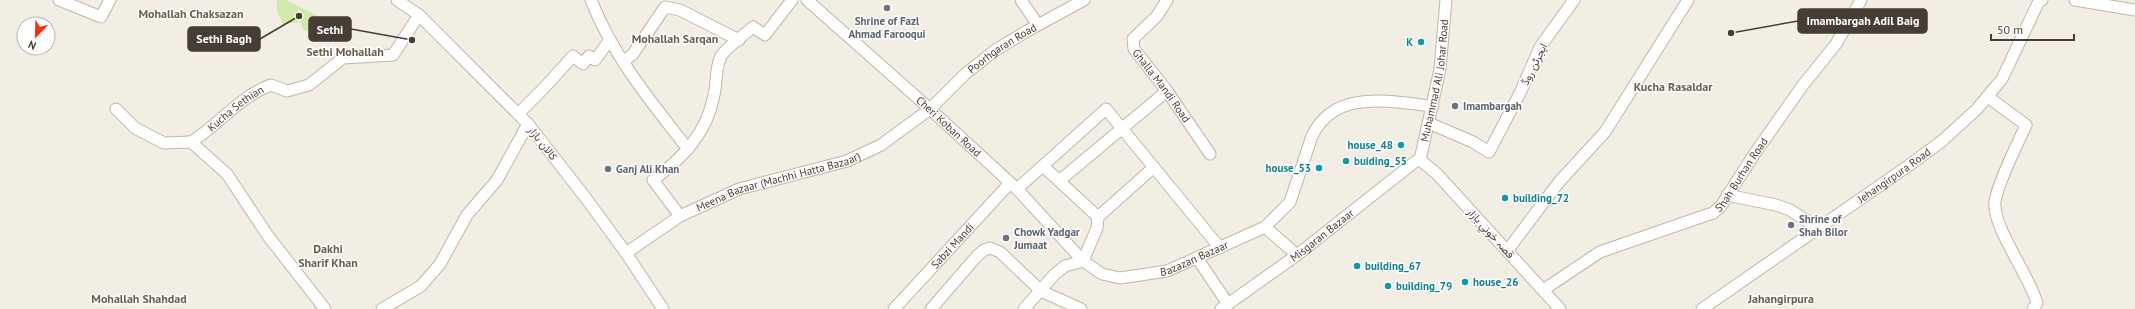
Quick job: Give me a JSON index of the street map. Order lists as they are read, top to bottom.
{
  "streets": {
    "street": [
      "Poorhgaran Road",
      "ایجرٹن روڈ",
      "Muhammad Ali Johar Road",
      "Ghalla Mandi Road",
      "Kucha Sethian",
      "Cheri Koban Road",
      "کالان بازار",
      "Shah Burhan Road",
      "Jehangirpura Road",
      "Meena Bazaar (Machhi Hatta Bazaar)",
      "قصہ خوني بازار",
      "Misgaran Bazaar",
      "Sabzi Mandi",
      "Bazazan Bazaar"
    ]
  },
  "crossings": [
    ["Poorhgaran Road", "Cheri Koban Road"],
    ["Poorhgaran Road", "Meena Bazaar (Machhi Hatta Bazaar)"],
    ["ایجرٹن روڈ", "Muhammad Ali Johar Road"],
    ["Muhammad Ali Johar Road", "قصہ خوني بازار"],
    ["Muhammad Ali Johar Road", "Misgaran Bazaar"],
    ["Muhammad Ali Johar Road", "Bazazan Bazaar"],
    ["Kucha Sethian", "کالان بازار"],
    ["Cheri Koban Road", "Meena Bazaar (Machhi Hatta Bazaar)"],
    ["Cheri Koban Road", "Sabzi Mandi"],
    ["Cheri Koban Road", "Bazazan Bazaar"],
    ["کالان بازار", "Meena Bazaar (Machhi Hatta Bazaar)"],
    ["Shah Burhan Road", "قصہ خوني بازار"],
    ["قصہ خوني بازار", "Misgaran Bazaar"]
  ],
  "districts": [
    "Mohallah Chaksazan",
    "Mohallah Sarqan",
    "Sethi Mohallah",
    "Kucha Rasaldar",
    "Dakhi Sharif Khan",
    "Mohallah Shahdad",
    "Jahangirpura"
  ],
  "places": [
    "Shrine of Fazl Ahmad Farooqui",
    "Sethi Bagh",
    "Imambargah Adil Baig",
    "Sethi",
    "K",
    "Imambargah",
    "house_48",
    "buiding_55",
    "house_53",
    "Ganj Ali Khan",
    "building_72",
    "Shrine of Shah Bilor",
    "Chowk Yadgar Jumaat",
    "building_67",
    "house_26",
    "building_79"
  ],
  "scale_bar": "50 m",
  "north": "bottom left"
}
